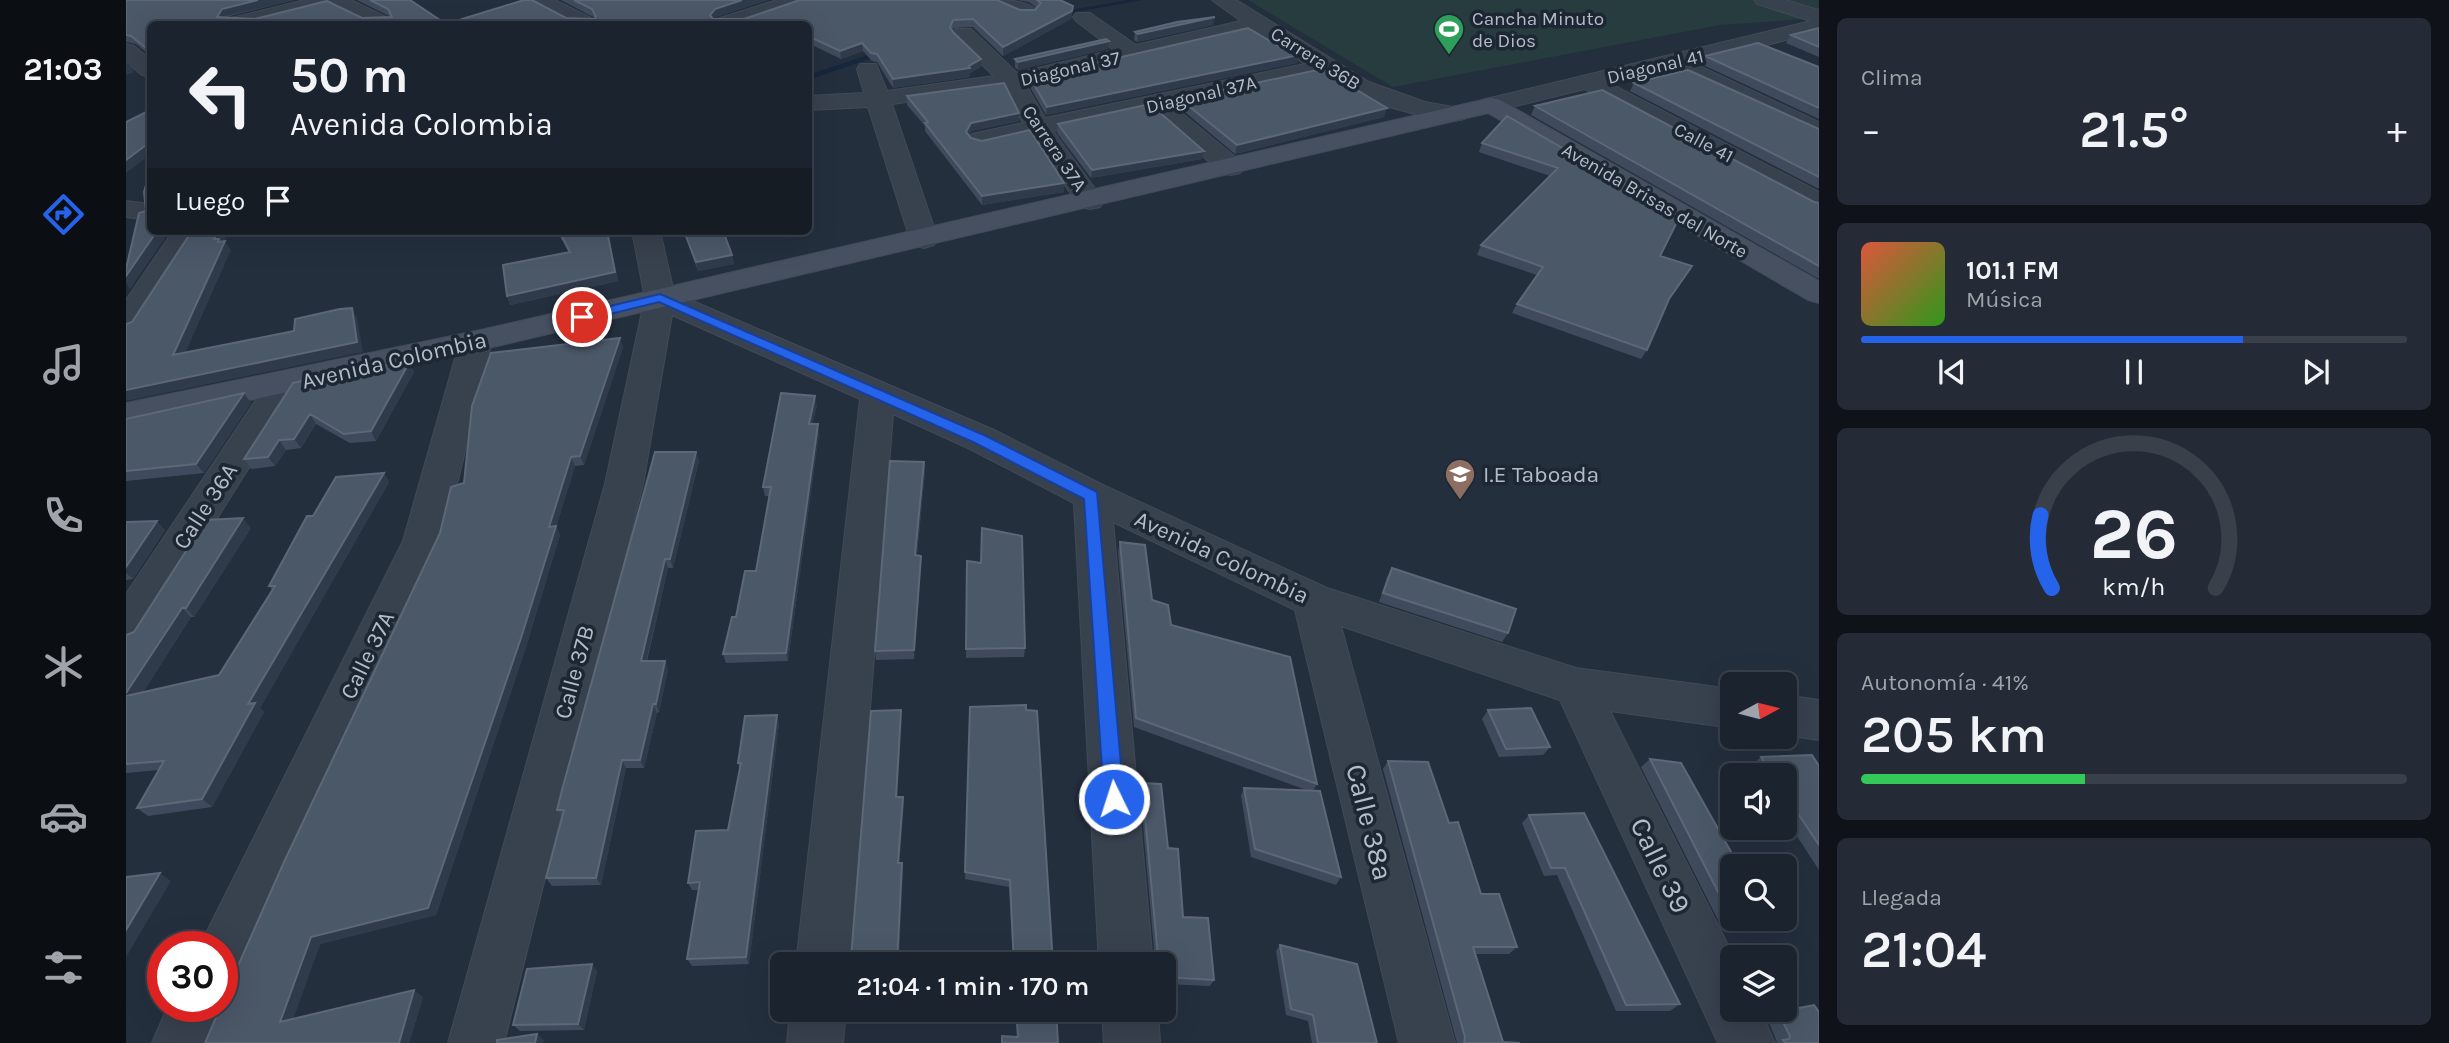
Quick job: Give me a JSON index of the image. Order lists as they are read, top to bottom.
{
  "streets": {
    "street": [
      "Carrera 36B",
      "Diagonal 41",
      "Diagonal 37",
      "Diagonal 37A",
      "Calle 41",
      "Carrera 37A",
      "Avenida Brisas del Norte",
      "Avenida Colombia",
      "Calle 36A",
      "Calle 37A",
      "Calle 37B",
      "Calle 38a",
      "Calle 39"
    ]
  },
  "crossings": [
    ["Carrera 36B", "Diagonal 37"],
    ["Carrera 36B", "Diagonal 37A"],
    ["Carrera 36B", "Avenida Colombia"],
    ["Diagonal 41", "Calle 41"],
    ["Diagonal 41", "Avenida Brisas del Norte"],
    ["Diagonal 41", "Avenida Colombia"],
    ["Diagonal 37", "Carrera 37A"],
    ["Diagonal 37A", "Carrera 37A"],
    ["Carrera 37A", "Avenida Colombia"],
    ["Avenida Brisas del Norte", "Avenida Colombia"],
    ["Avenida Colombia", "Calle 36A"],
    ["Avenida Colombia", "Calle 37A"],
    ["Avenida Colombia", "Calle 37B"],
    ["Avenida Colombia", "Calle 38a"],
    ["Avenida Colombia", "Calle 39"]
  ],
  "places": {
    "sports": ["Cancha Minuto de Dios"],
    "school or university": ["I.E Taboada"]
  },
  "north": "right",
  "page": {
    "tabs": "21:03",
    "tile": [
      "Clima",
      ["Autonomía · 41%", "205 km"],
      ["Llegada", "21:04"]
    ],
    "turn": ["50 m", "Avenida Colombia"],
    "heat": ["−", "21.5°", "+"],
    "then": "Luego",
    "song": ["101.1 FM", "Música"],
    "limit": "30",
    "trip": "21:04 · 1 min · 170 m",
    "gauge": ["26", "km/h"]
  }
}
